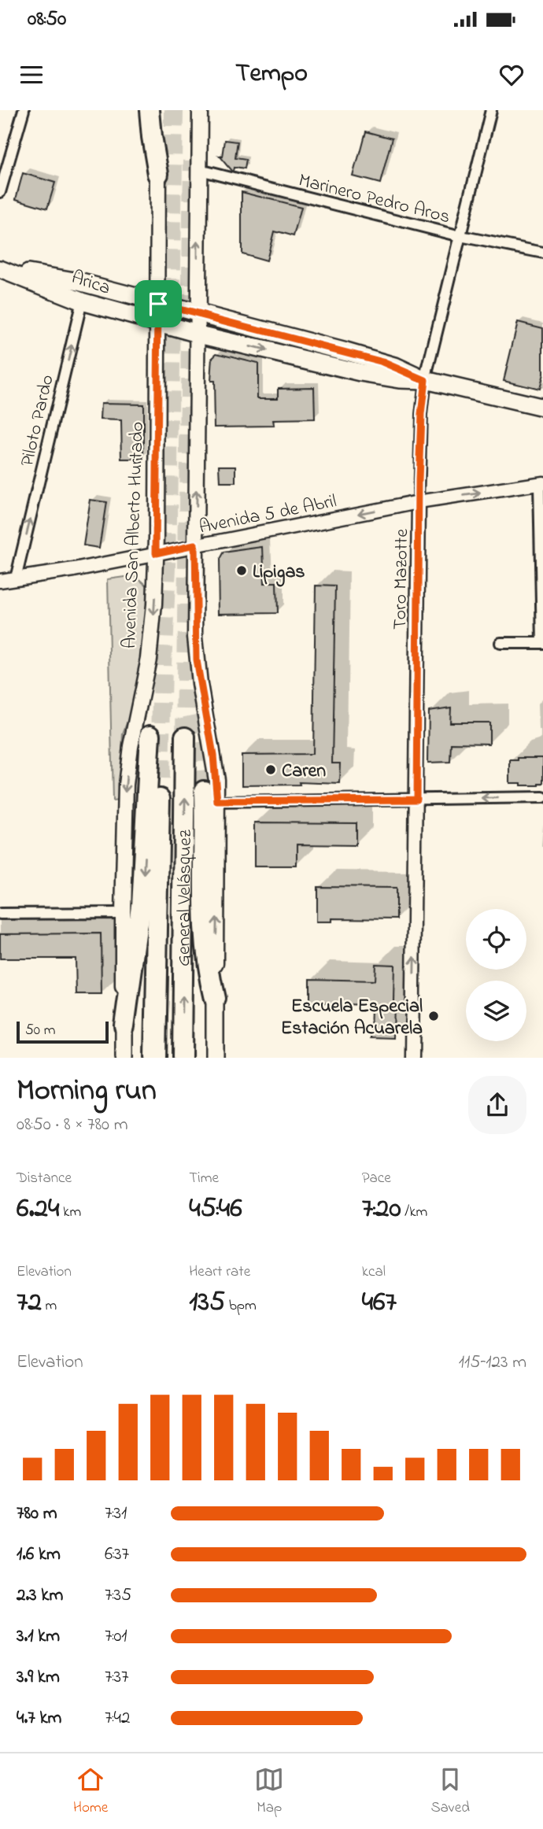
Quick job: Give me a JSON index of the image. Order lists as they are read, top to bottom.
{
  "streets": {
    "highway": ["General Velásquez"],
    "main road": ["Arica", "Avenida San Alberto Hurtado"],
    "street": [
      "Marinero Pedro Aros",
      "Piloto Pardo",
      "Avenida 5 de Abril",
      "Toro Mazotte"
    ]
  },
  "crossings": [
    ["Marinero Pedro Aros", "Toro Mazotte"],
    ["Arica", "Piloto Pardo"],
    ["Arica", "Avenida San Alberto Hurtado"],
    ["Arica", "Toro Mazotte"],
    ["Piloto Pardo", "Avenida 5 de Abril"],
    ["Avenida 5 de Abril", "Avenida San Alberto Hurtado"],
    ["Avenida 5 de Abril", "Toro Mazotte"]
  ],
  "one_way": ["Piloto Pardo"],
  "places": ["Lipigas", "Caren", "Escuela Especial Estación Acuarela"],
  "scale_bar": "50 m",
  "page": {
    "status": "08:50",
    "header": "Tempo",
    "scale": "50 m",
    "heading": ["Morning run", "08:50 · 8 × 780 m"],
    "stats": [
      ["Distance", "6.24 km"],
      ["Time", "45:46"],
      ["Pace", "7:20 /km"],
      ["Elevation", "72 m"],
      ["Heart rate", "135 bpm"],
      ["kcal", "467"]
    ],
    "chart": ["Elevation", "115–123 m"],
    "list": [
      {
        "name": "780 m",
        "note": "7:31"
      },
      {
        "name": "1.6 km",
        "note": "6:37"
      },
      {
        "name": "2.3 km",
        "note": "7:35"
      },
      {
        "name": "3.1 km",
        "note": "7:01"
      },
      {
        "name": "3.9 km",
        "note": "7:37"
      },
      {
        "name": "4.7 km",
        "note": "7:42"
      }
    ],
    "tabs": ["Home", "Map", "Saved"]
  }
}
